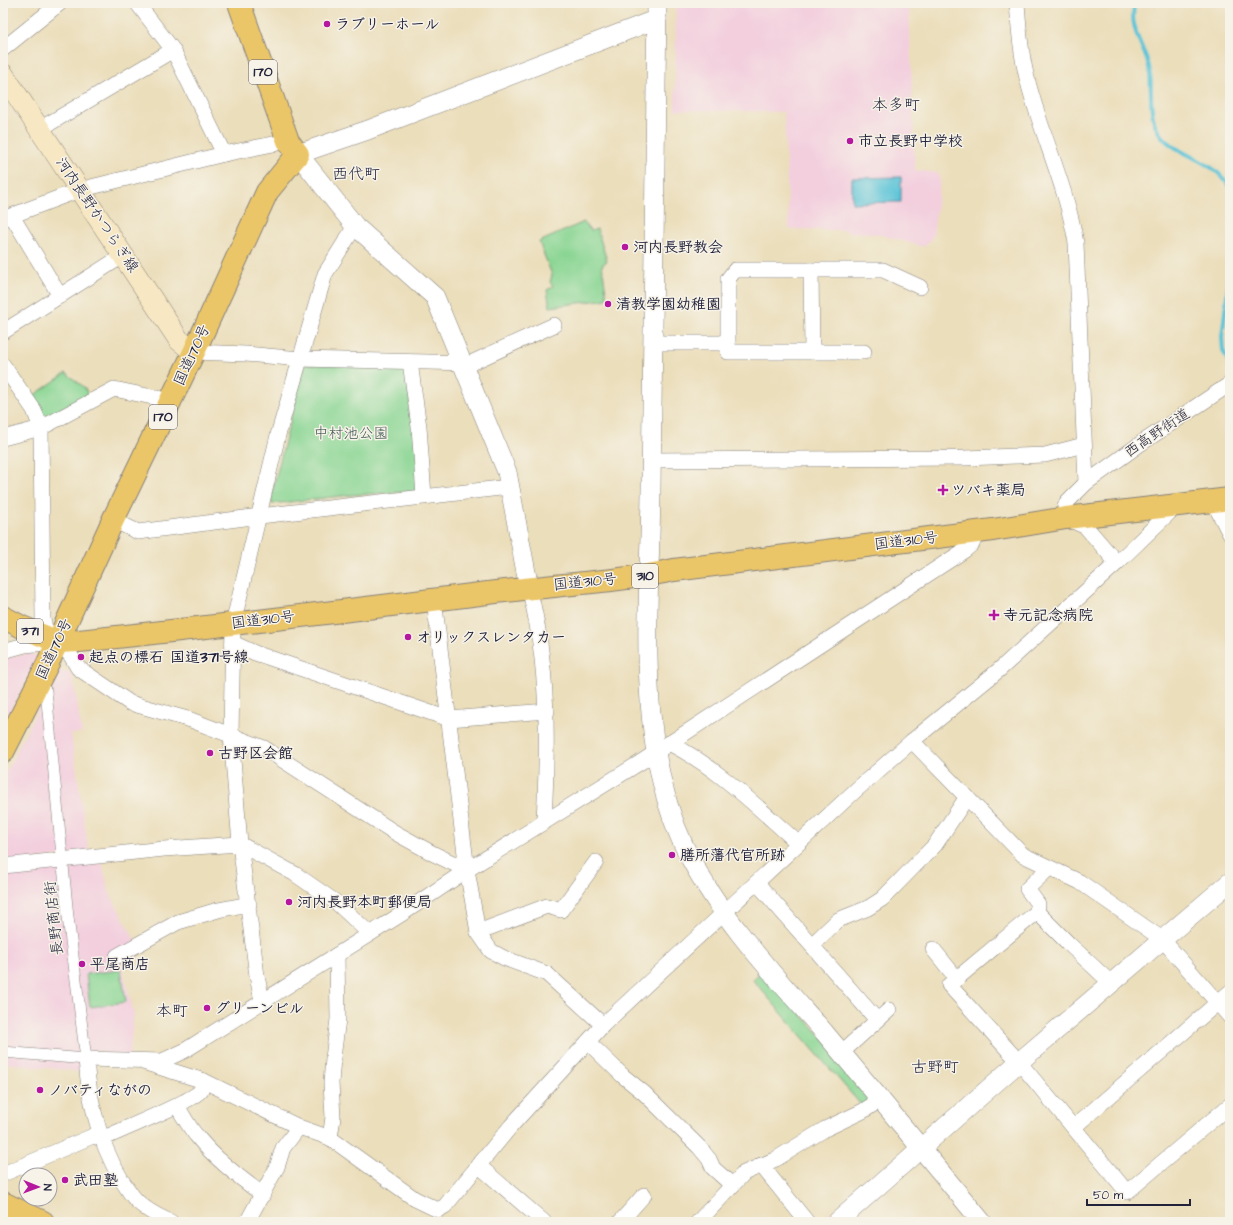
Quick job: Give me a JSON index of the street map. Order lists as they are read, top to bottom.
{
  "streets": {
    "highway": [
      "170",
      "国道170号",
      "国道310号",
      "310",
      "371"
    ],
    "main road": ["河内長野かつらぎ線"],
    "street": ["西高野街道", "長野商店街"]
  },
  "crossings": [
    ["170", "国道170号"],
    ["河内長野かつらぎ線", "国道170号"],
    ["国道170号", "国道310号"],
    ["国道170号", "371"],
    ["国道170号", "長野商店街"],
    ["西高野街道", "国道310号"],
    ["国道310号", "371"]
  ],
  "districts": [
    "本多町",
    "西代町",
    "本町",
    "古野町"
  ],
  "parks": ["中村池公園"],
  "places": {
    "other": [
      "ラブリーホール",
      "市立長野中学校",
      "河内長野教会",
      "清教学園幼稚園",
      "オリックスレンタカー",
      "起点の標石 国道371号線",
      "古野区会館",
      "膳所藩代官所跡",
      "河内長野本町郵便局",
      "平尾商店",
      "グリーンビル",
      "ノバティながの",
      "武田塾"
    ],
    "health": ["ツバキ薬局", "寺元記念病院"]
  },
  "scale_bar": "50 m",
  "north": "right"
}
